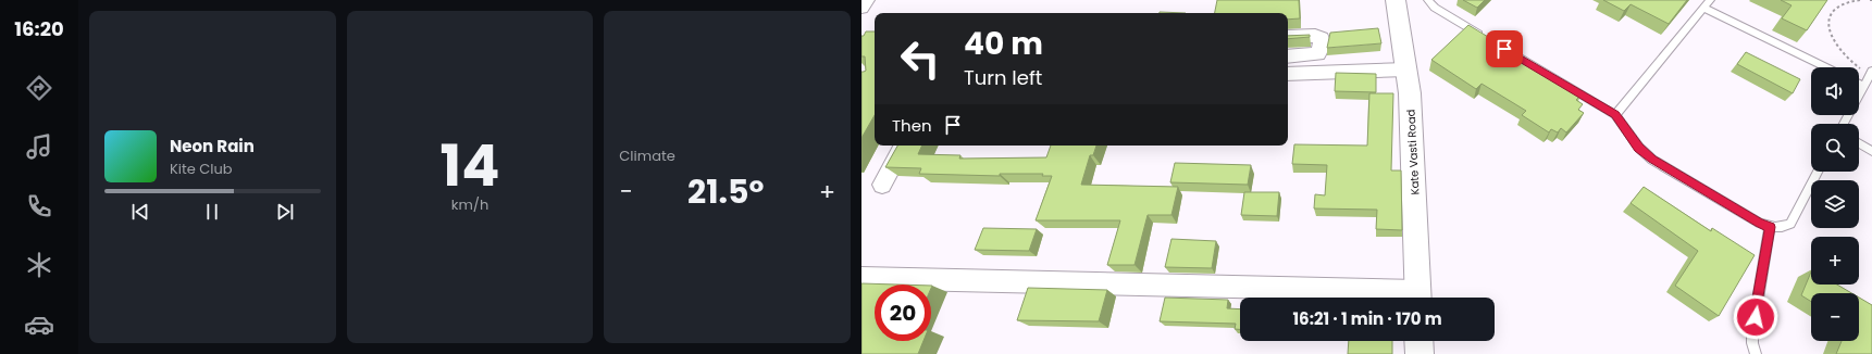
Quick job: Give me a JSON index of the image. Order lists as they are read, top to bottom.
{
  "streets": {
    "street": ["Kate Vasti Road"]
  },
  "page": {
    "tabs": "16:20",
    "tile": [
      ["14", "km/h"],
      "Climate"
    ],
    "turn": ["40 m", "Turn left"],
    "map_buttons": ["+", "−"],
    "then": "Then",
    "song": ["Neon Rain", "Kite Club"],
    "heat": ["−", "21.5°", "+"],
    "limit": "20",
    "trip": "16:21 · 1 min · 170 m"
  }
}
